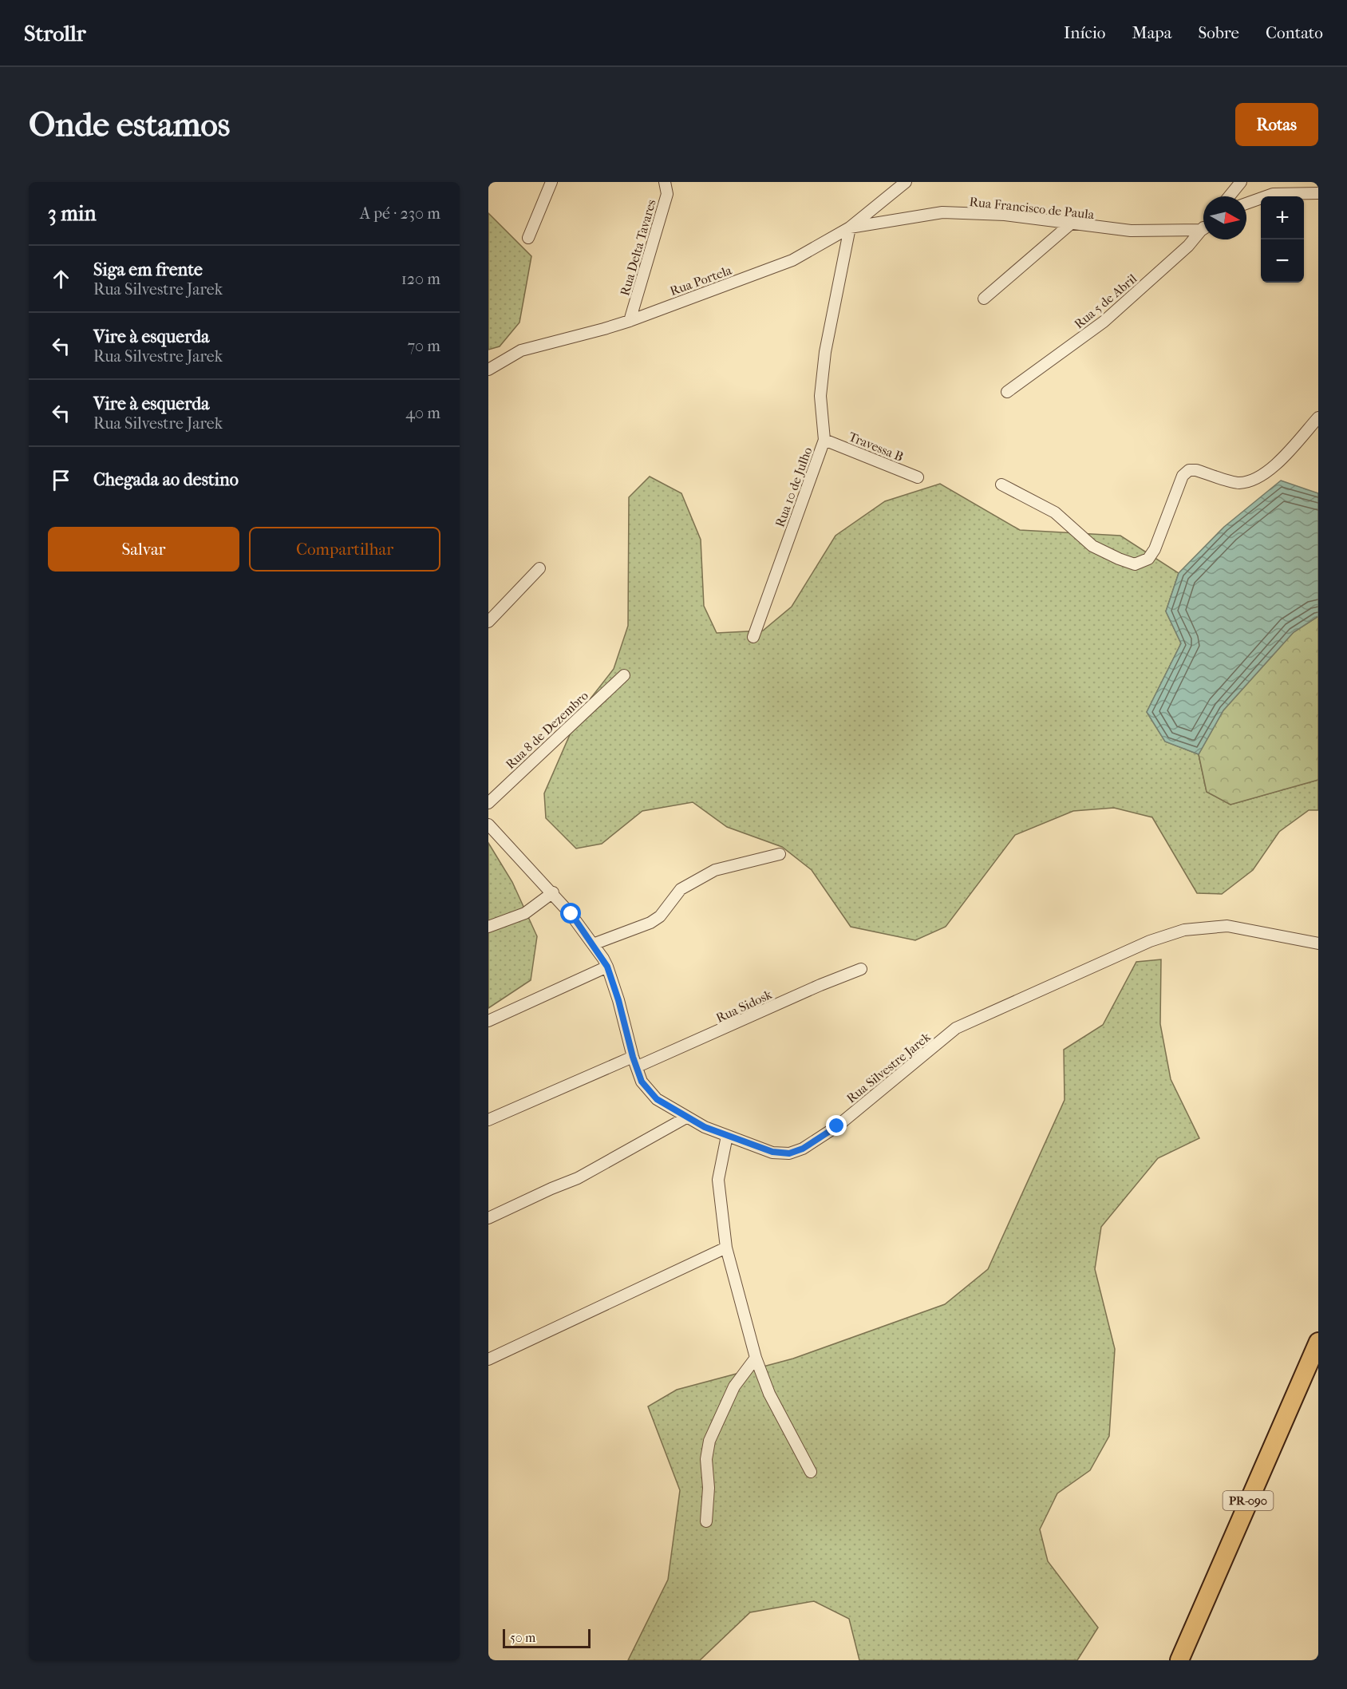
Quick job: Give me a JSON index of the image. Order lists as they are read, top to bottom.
{
  "streets": {
    "main road": ["PR-090"],
    "street": [
      "Rua Francisco de Paula",
      "Rua Delta Tavares",
      "Rua Portela",
      "Rua 5 de Abril",
      "Travessa B",
      "Rua 10 de Julho",
      "Rua 8 de Dezembro",
      "Rua Sidosk",
      "Rua Silvestre Jarek"
    ]
  },
  "crossings": [
    ["Rua Francisco de Paula", "Rua Portela"],
    ["Rua Francisco de Paula", "Rua 10 de Julho"],
    ["Rua Delta Tavares", "Rua Portela"],
    ["Rua Portela", "Rua 10 de Julho"],
    ["Travessa B", "Rua 10 de Julho"],
    ["Rua Sidosk", "Rua Silvestre Jarek"]
  ],
  "scale_bar": "50 m",
  "north": "right",
  "page": {
    "header": "Strollr",
    "nav": [
      "Início",
      "Mapa",
      "Sobre",
      "Contato"
    ],
    "buttons": [
      "Rotas",
      ["Salvar", "Compartilhar"]
    ],
    "title": "Onde estamos",
    "heading": ["3 min", "A pé · 230 m"],
    "map_buttons": ["+", "−"],
    "list": [
      ["Siga em frente", "Rua Silvestre Jarek", "120 m"],
      ["Vire à esquerda", "Rua Silvestre Jarek", "70 m"],
      ["Vire à esquerda", "Rua Silvestre Jarek", "40 m"],
      "Chegada ao destino"
    ],
    "scale": "50 m"
  }
}
